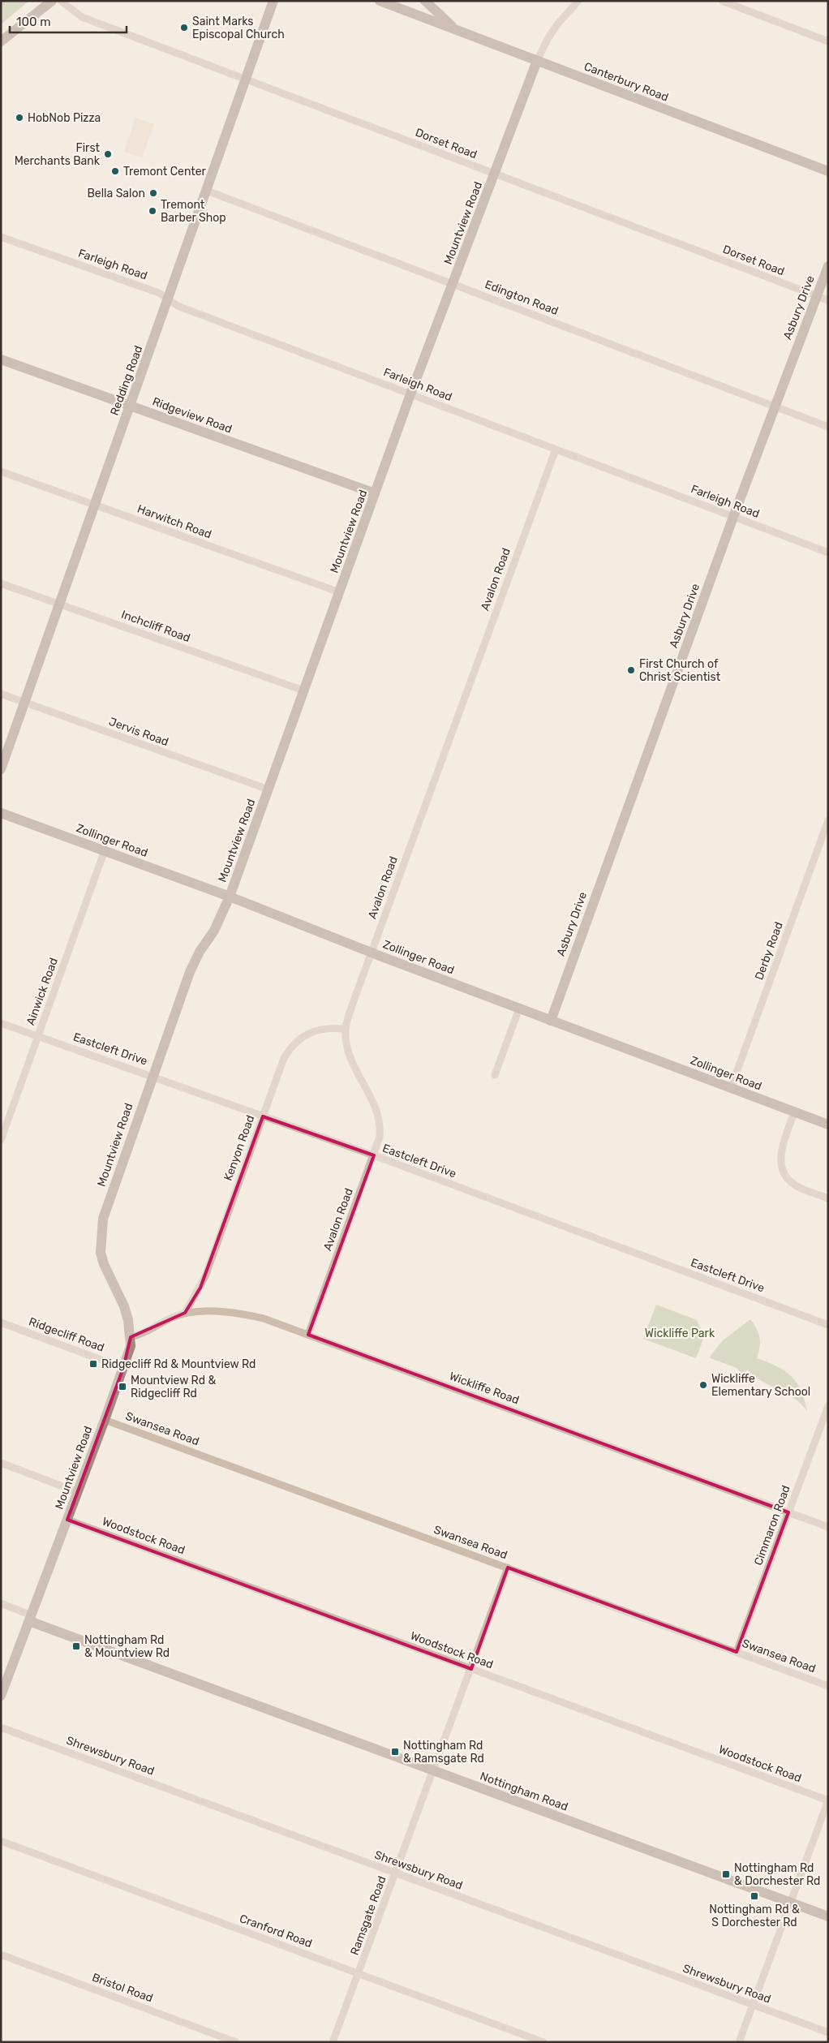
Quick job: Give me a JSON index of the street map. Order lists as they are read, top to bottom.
{
  "streets": {
    "street": [
      "Canterbury Road",
      "Dorset Road",
      "Mountview Road",
      "Farleigh Road",
      "Edington Road",
      "Asbury Drive",
      "Redding Road",
      "Ridgeview Road",
      "Harwitch Road",
      "Avalon Road",
      "Inchcliff Road",
      "Jervis Road",
      "Zollinger Road",
      "Derby Road",
      "Ainwick Road",
      "Eastcleft Drive",
      "Kenyon Road",
      "Ridgecliff Road",
      "Wickliffe Road",
      "Swansea Road",
      "Cimmaron Road",
      "Woodstock Road",
      "Shrewsbury Road",
      "Nottingham Road",
      "Ramsgate Road",
      "Cranford Road",
      "Bristol Road"
    ]
  },
  "crossings": [
    ["Canterbury Road", "Mountview Road"],
    ["Dorset Road", "Mountview Road"],
    ["Dorset Road", "Asbury Drive"],
    ["Dorset Road", "Redding Road"],
    ["Mountview Road", "Farleigh Road"],
    ["Mountview Road", "Edington Road"],
    ["Mountview Road", "Ridgeview Road"],
    ["Mountview Road", "Harwitch Road"],
    ["Mountview Road", "Inchcliff Road"],
    ["Mountview Road", "Jervis Road"],
    ["Mountview Road", "Zollinger Road"],
    ["Mountview Road", "Eastcleft Drive"],
    ["Mountview Road", "Ridgecliff Road"],
    ["Mountview Road", "Wickliffe Road"],
    ["Mountview Road", "Swansea Road"],
    ["Mountview Road", "Woodstock Road"],
    ["Mountview Road", "Nottingham Road"],
    ["Farleigh Road", "Asbury Drive"],
    ["Farleigh Road", "Redding Road"],
    ["Farleigh Road", "Avalon Road"],
    ["Edington Road", "Asbury Drive"],
    ["Edington Road", "Redding Road"],
    ["Asbury Drive", "Zollinger Road"],
    ["Redding Road", "Ridgeview Road"],
    ["Redding Road", "Harwitch Road"],
    ["Redding Road", "Inchcliff Road"],
    ["Redding Road", "Jervis Road"],
    ["Avalon Road", "Zollinger Road"],
    ["Avalon Road", "Eastcleft Drive"],
    ["Avalon Road", "Kenyon Road"],
    ["Avalon Road", "Wickliffe Road"],
    ["Zollinger Road", "Derby Road"],
    ["Zollinger Road", "Ainwick Road"],
    ["Ainwick Road", "Eastcleft Drive"],
    ["Eastcleft Drive", "Kenyon Road"],
    ["Kenyon Road", "Wickliffe Road"],
    ["Wickliffe Road", "Cimmaron Road"],
    ["Swansea Road", "Cimmaron Road"],
    ["Swansea Road", "Ramsgate Road"],
    ["Woodstock Road", "Ramsgate Road"],
    ["Shrewsbury Road", "Ramsgate Road"],
    ["Nottingham Road", "Ramsgate Road"],
    ["Ramsgate Road", "Cranford Road"]
  ],
  "parks": ["Wickliffe Park"],
  "places": {
    "other": [
      "Saint Marks Episcopal Church",
      "HobNob Pizza",
      "First Merchants Bank",
      "Tremont Center",
      "Bella Salon",
      "Tremont Barber Shop",
      "First Church of Christ Scientist",
      "Wickliffe Elementary School"
    ],
    "transit": [
      "Ridgecliff Rd & Mountview Rd",
      "Mountview Rd & Ridgecliff Rd",
      "Nottingham Rd & Mountview Rd",
      "Nottingham Rd & Ramsgate Rd",
      "Nottingham Rd & Dorchester Rd",
      "Nottingham Rd & S Dorchester Rd"
    ]
  },
  "scale_bar": "100 m"
}
